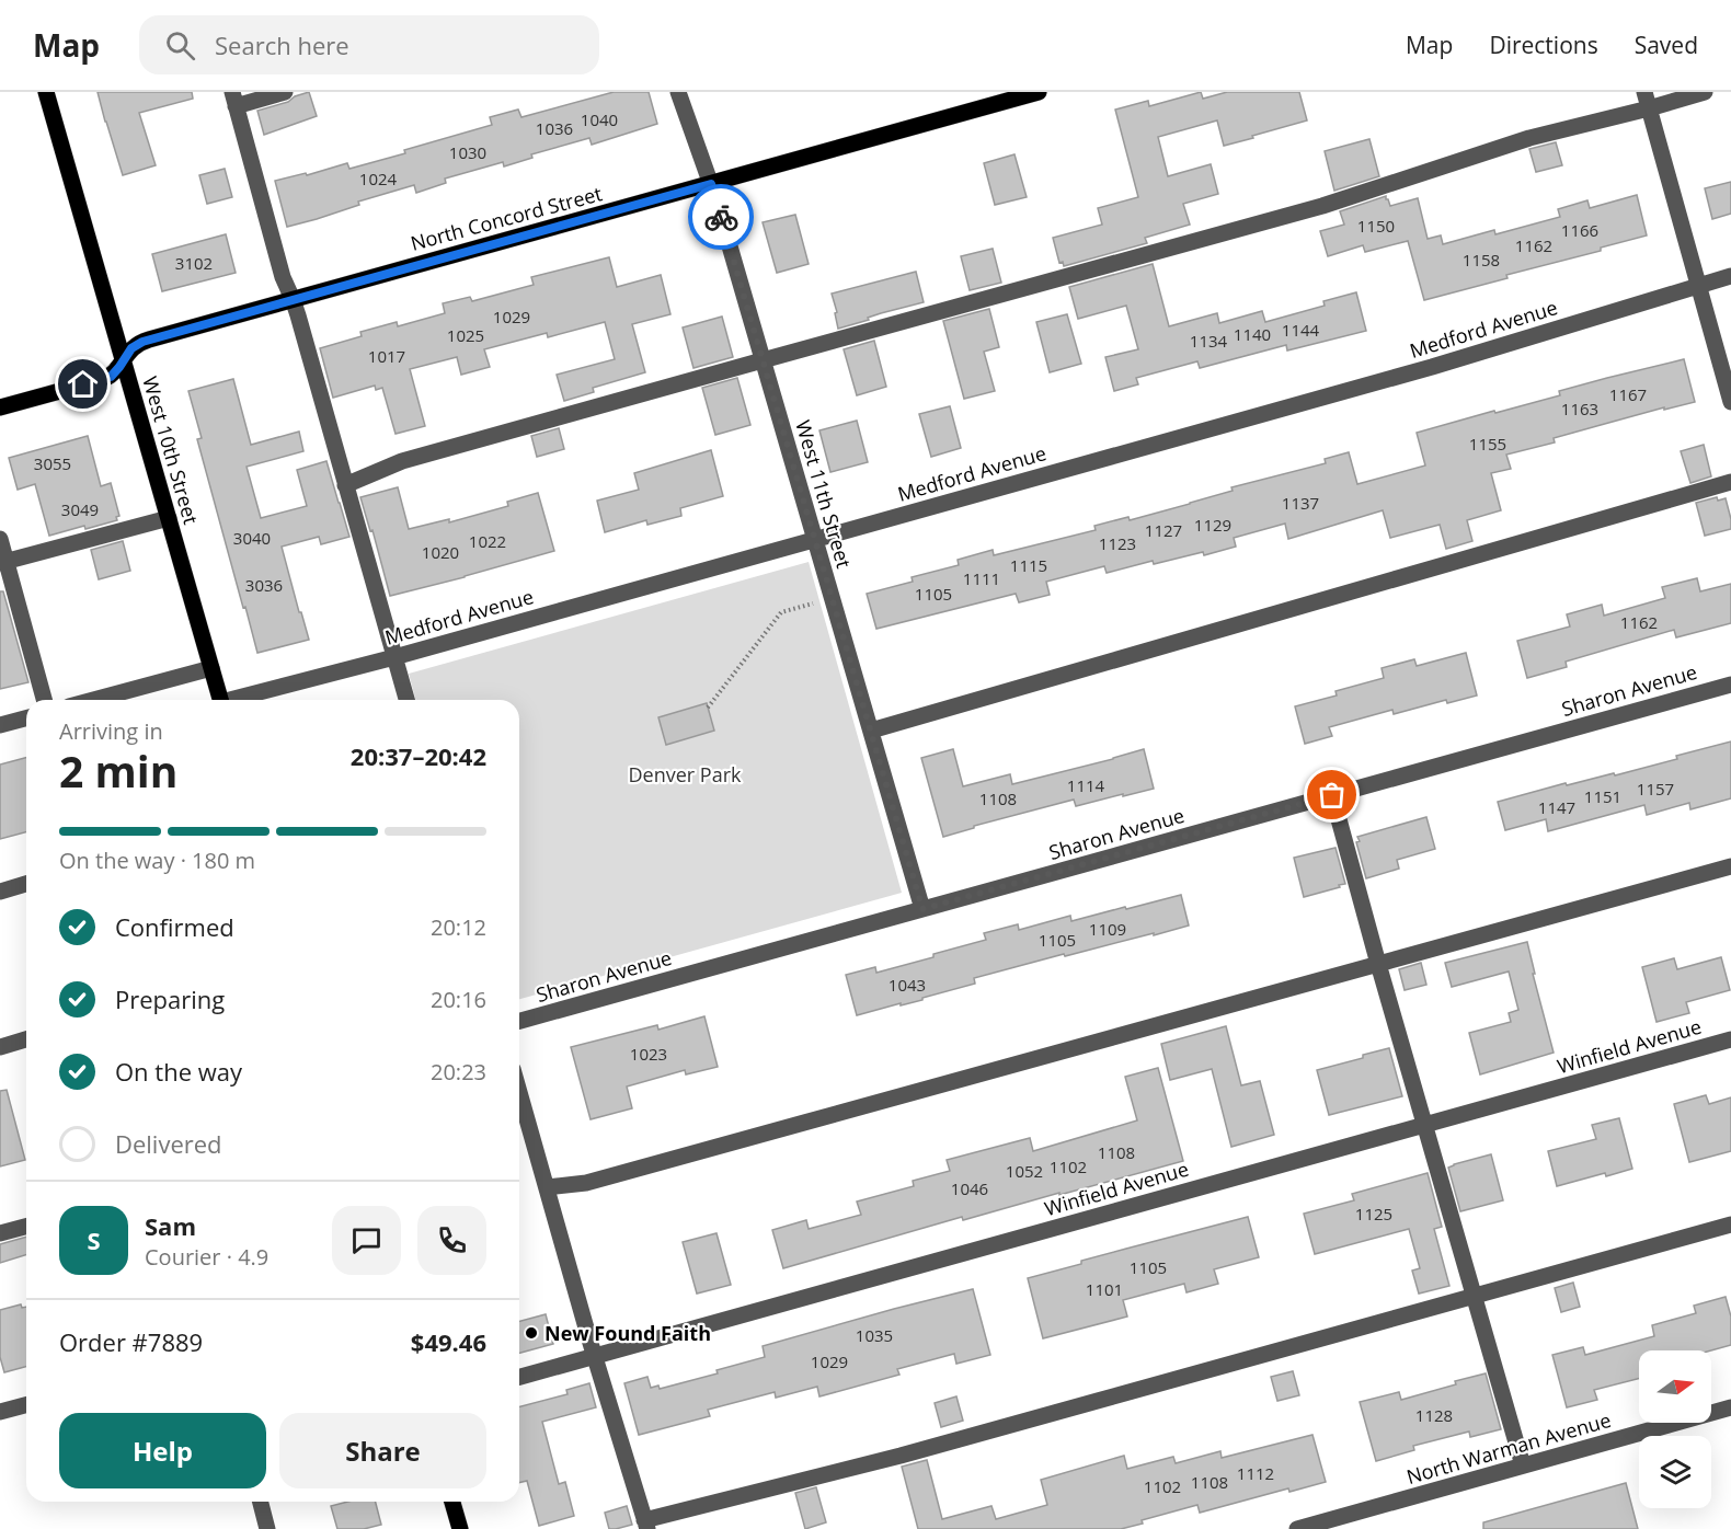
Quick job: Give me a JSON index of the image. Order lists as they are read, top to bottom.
{
  "streets": {
    "main road": ["North Concord Street", "West 10th Street"],
    "street": [
      "Medford Avenue",
      "West 11th Street",
      "Sharon Avenue",
      "Winfield Avenue",
      "North Warman Avenue"
    ]
  },
  "crossings": [
    ["North Concord Street", "West 10th Street"],
    ["North Concord Street", "West 11th Street"],
    ["Medford Avenue", "West 11th Street"],
    ["West 11th Street", "Sharon Avenue"]
  ],
  "parks": ["Denver Park"],
  "places": ["New Found Faith"],
  "house_numbers": [
    "1040",
    "1036",
    "1030",
    "1024",
    "1150",
    "1166",
    "1162",
    "1158",
    "3102",
    "1029",
    "1144",
    "1140",
    "1025",
    "1134",
    "1017",
    "1167",
    "1163",
    "1155",
    "3055",
    "1137",
    "3049",
    "1129",
    "1127",
    "3040",
    "1022",
    "1123",
    "1020",
    "1115",
    "1111",
    "3036",
    "1105",
    "1162",
    "1114",
    "1157",
    "1151",
    "1108",
    "1147",
    "1109",
    "1105",
    "1043",
    "1023",
    "1108",
    "1102",
    "1052",
    "1046",
    "1125",
    "1105",
    "1101",
    "1035",
    "1029",
    "1128",
    "1112",
    "1108",
    "1102"
  ],
  "north": "right",
  "page": {
    "header": "Map",
    "search": "Search here",
    "nav": ["Map", "Directions", "Saved"],
    "heading": ["2 min", "Arriving in", "20:37–20:42"],
    "panel": [
      "Sam",
      "Courier · 4.9",
      "Order #7889",
      "$49.46"
    ],
    "bar": "On the way · 180 m",
    "list": [
      ["Confirmed", "20:12"],
      ["Preparing", "20:16"],
      ["On the way", "20:23"],
      "Delivered"
    ],
    "round": "S",
    "buttons": ["Help", "Share"]
  }
}
